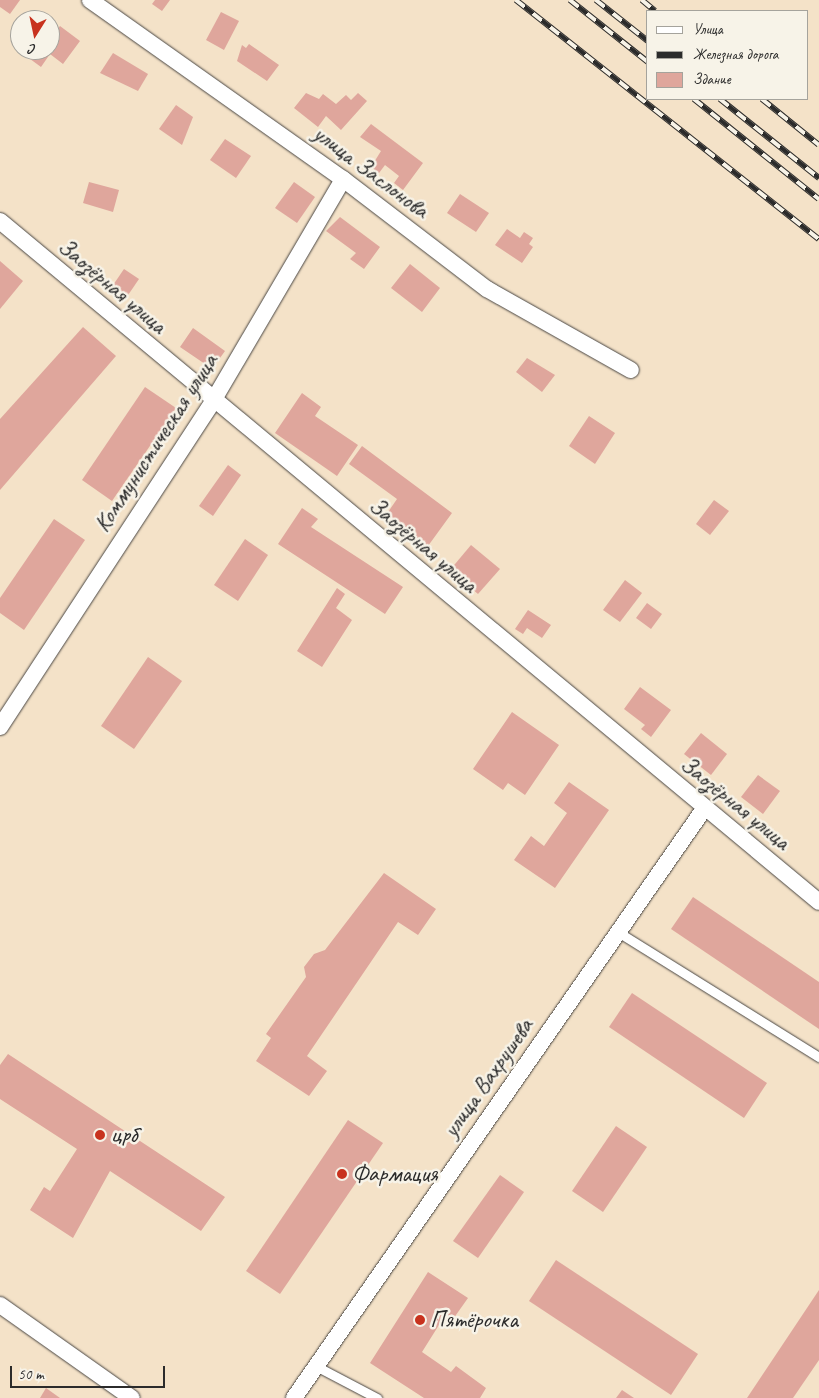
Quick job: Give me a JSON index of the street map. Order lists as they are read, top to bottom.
{
  "streets": {
    "street": [
      "улица Заслонова",
      "Заозёрная улица",
      "Коммунистическая улица",
      "улица Вахрушева"
    ]
  },
  "crossings": [
    ["улица Заслонова", "Коммунистическая улица"],
    ["Заозёрная улица", "Коммунистическая улица"],
    ["Заозёрная улица", "улица Вахрушева"]
  ],
  "places": ["црб", "Фармация", "Пятёрочка"],
  "legend": ["Улица", "Железная дорога", "Здание"],
  "scale_bar": "50 m",
  "north": "bottom"
}
